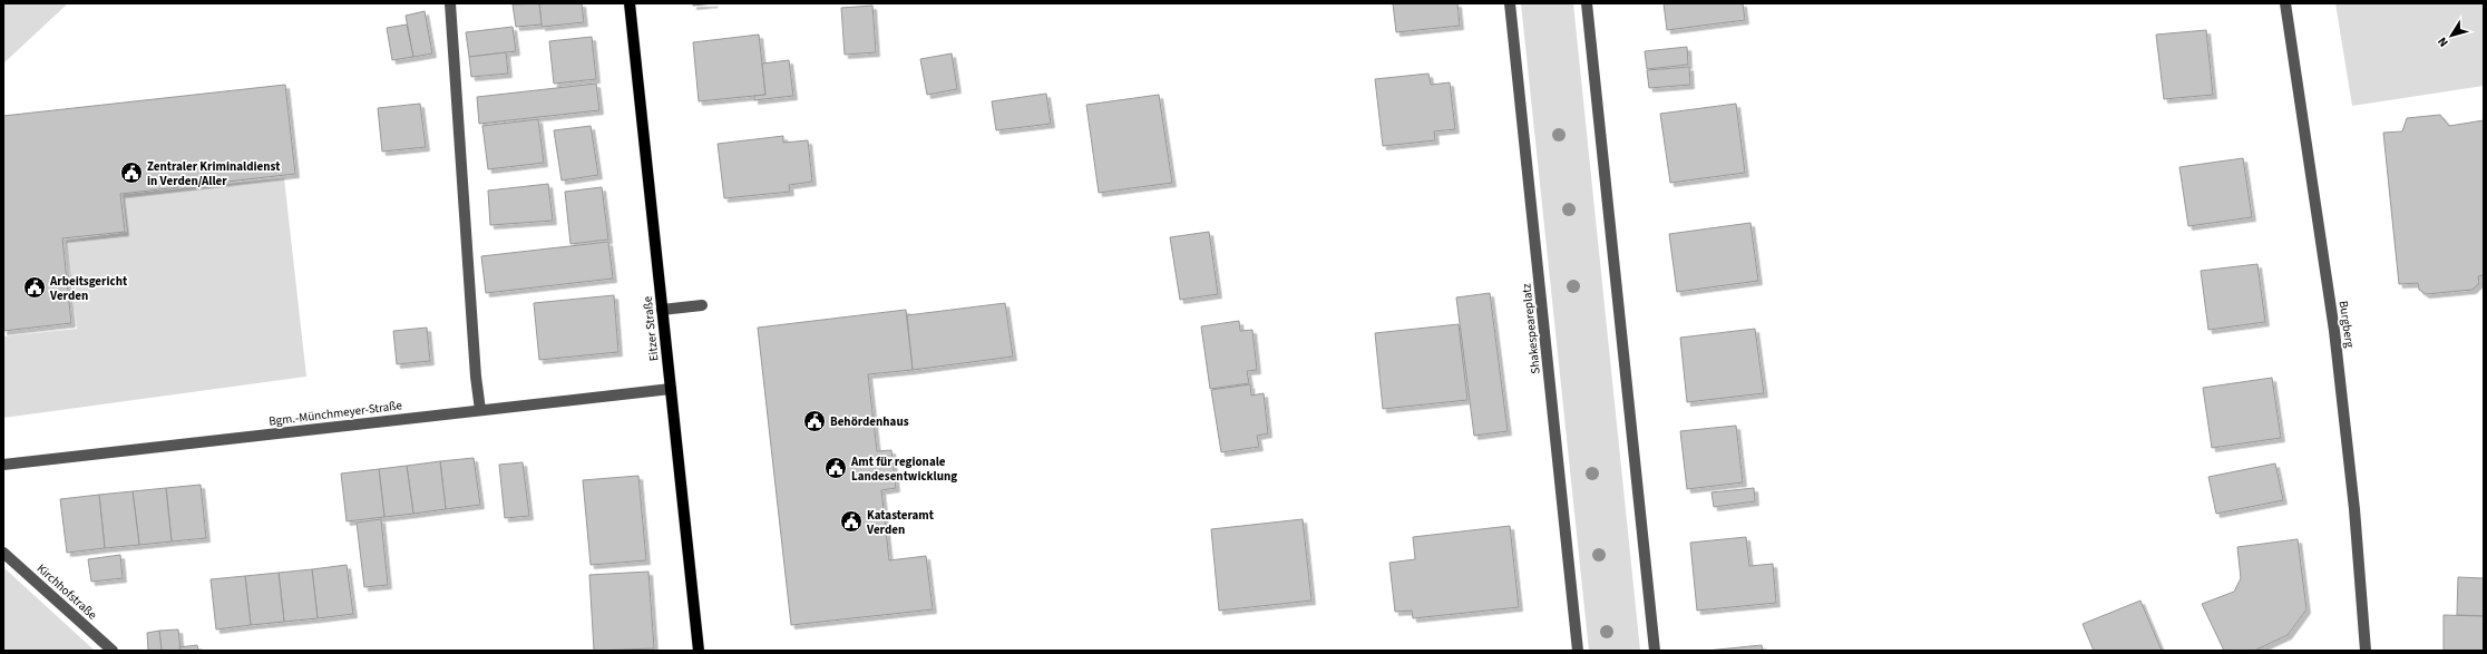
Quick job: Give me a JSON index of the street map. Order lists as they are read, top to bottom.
{
  "streets": {
    "main road": ["Eitzer Straße"],
    "street": [
      "Burgberg",
      "Shakespeareplatz",
      "Bgm.-Münchmeyer-Straße",
      "Kirchhofstraße"
    ]
  },
  "crossings": [
    ["Eitzer Straße", "Bgm.-Münchmeyer-Straße"]
  ],
  "places": {
    "public building": [
      "Zentraler Kriminaldienst in Verden/Aller",
      "Arbeitsgericht Verden",
      "Behördenhaus",
      "Amt für regionale Landesentwicklung",
      "Katasteramt Verden"
    ]
  },
  "north": "bottom left"
}
